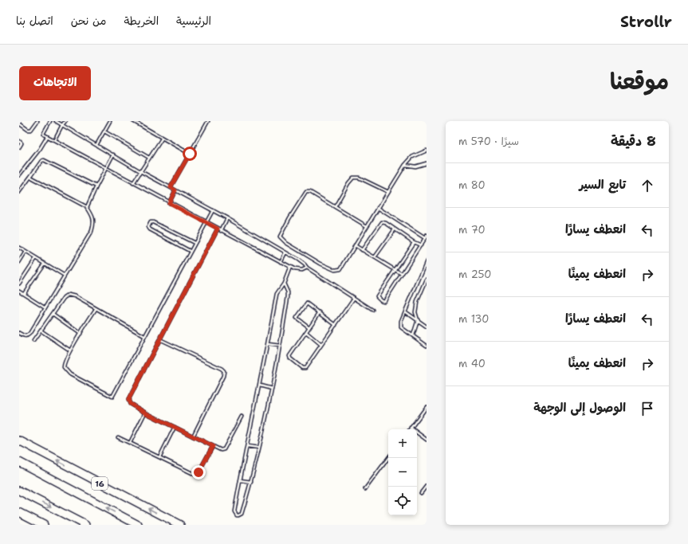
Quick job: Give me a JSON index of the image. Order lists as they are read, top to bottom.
{
  "streets": {
    "highway": ["16"]
  },
  "page": {
    "header": "Strollr",
    "nav": [
      "الرئيسية",
      "الخريطة",
      "من نحن",
      "اتصل بنا"
    ],
    "title": "موقعنا",
    "buttons": "الاتجاهات",
    "heading": ["8 دقيقة", "سيرًا · 570 m"],
    "list": [
      ["تابع السير", "80 m"],
      ["انعطف يسارًا", "70 m"],
      ["انعطف يمينًا", "250 m"],
      ["انعطف يسارًا", "130 m"],
      ["انعطف يمينًا", "40 m"],
      "الوصول إلى الوجهة"
    ],
    "map_buttons": ["+", "−"]
  }
}
